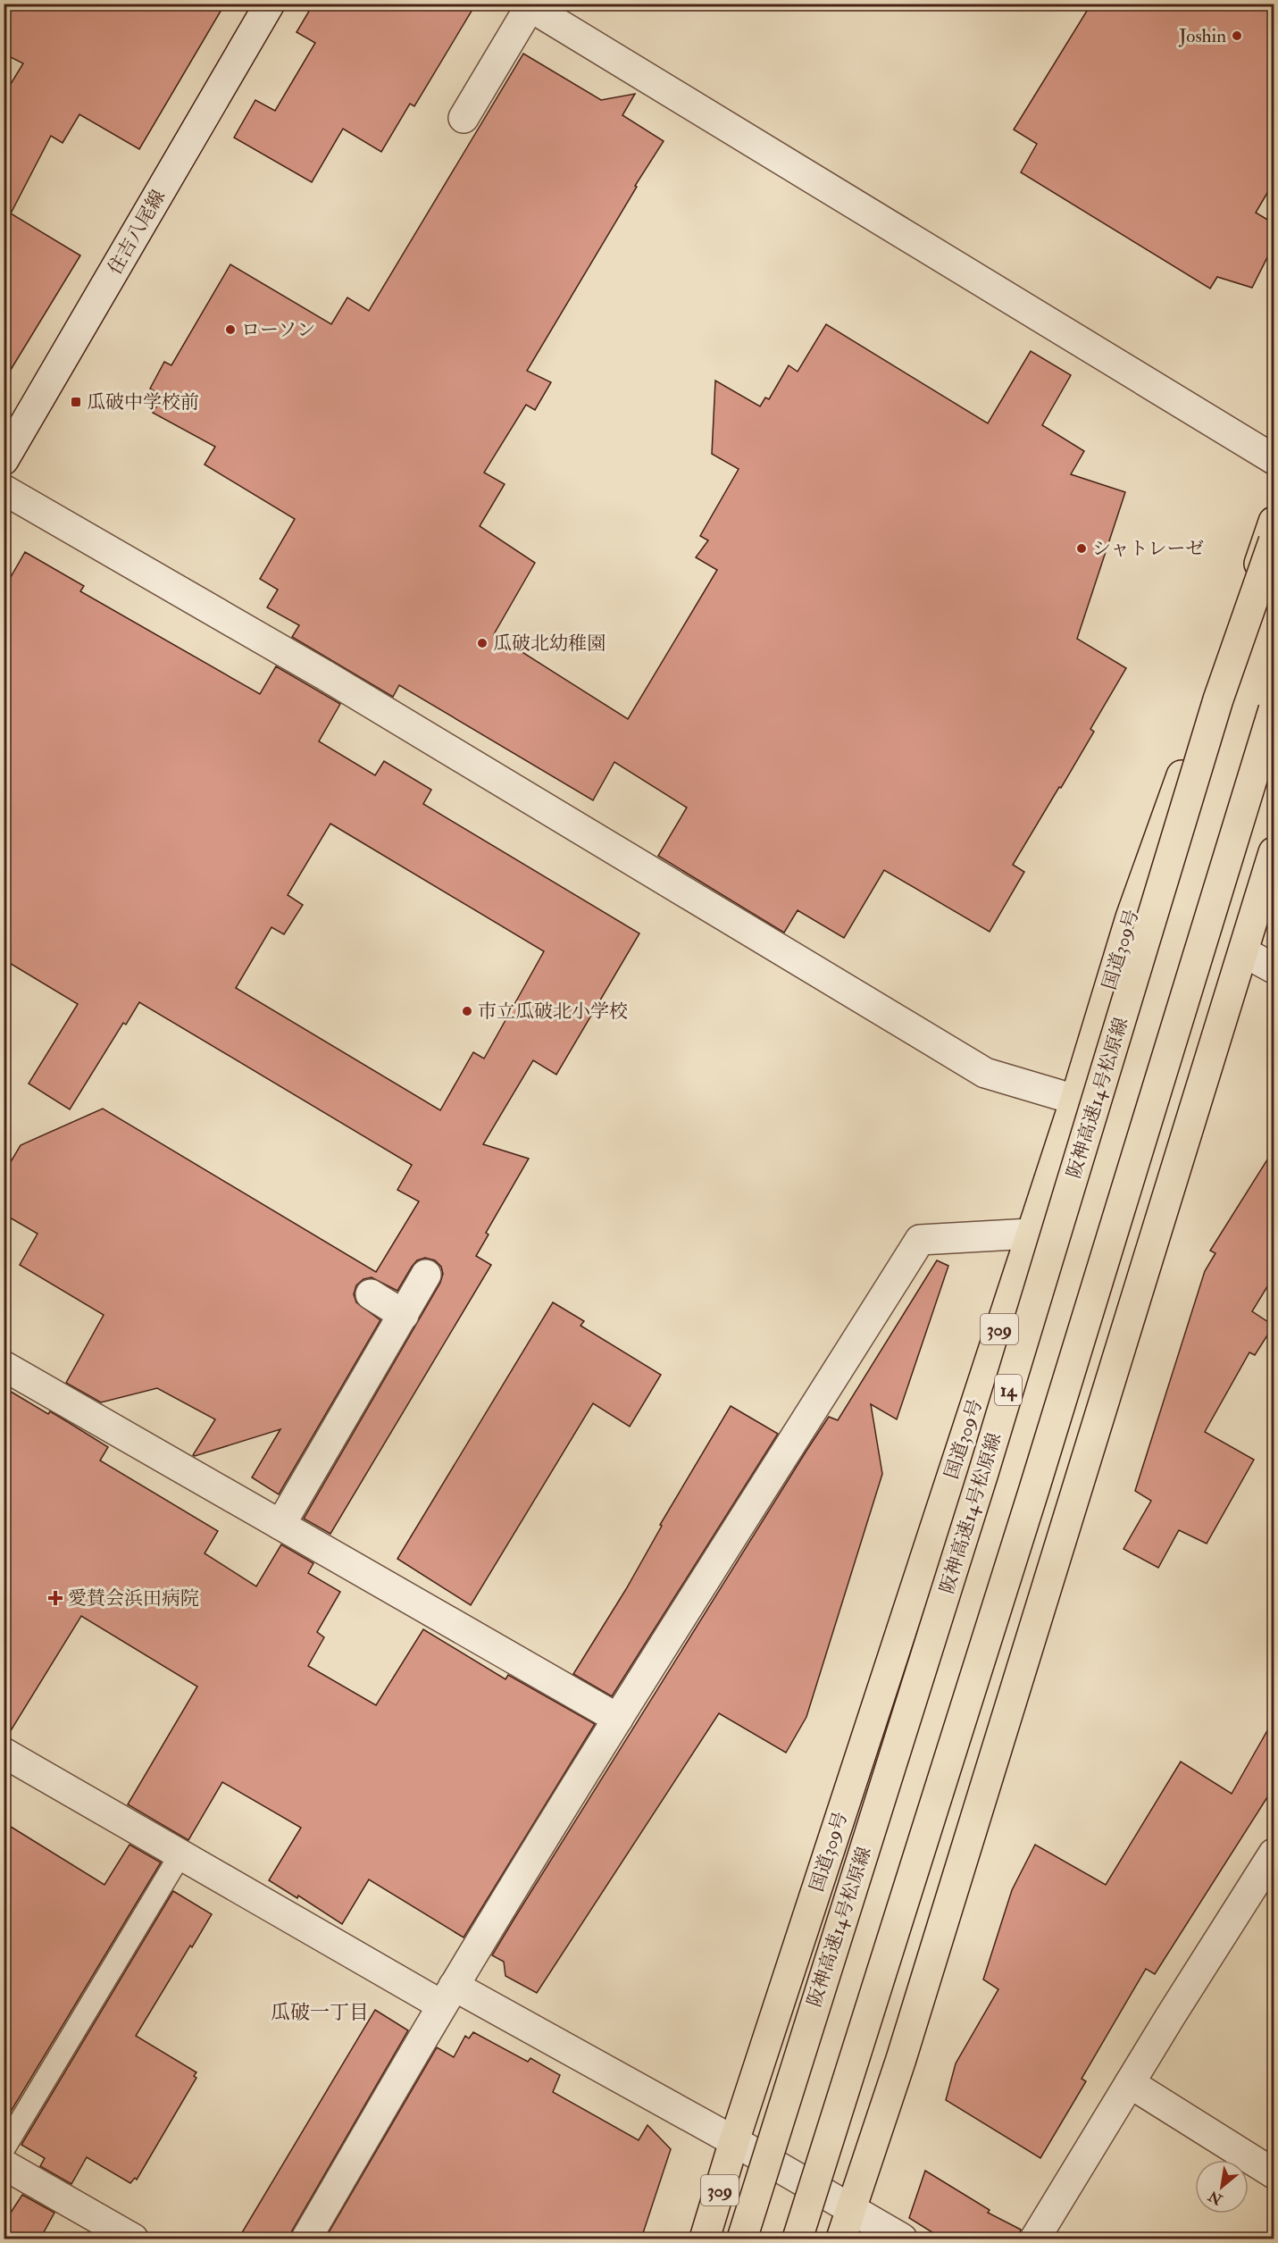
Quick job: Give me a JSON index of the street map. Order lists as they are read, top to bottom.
{
  "streets": {
    "highway": [
      "国道309号",
      "阪神高速14号松原線",
      "309",
      "14"
    ],
    "street": ["住吉八尾線"]
  },
  "districts": ["瓜破一丁目"],
  "places": {
    "other": [
      "Joshin",
      "ローソン",
      "シャトレーゼ",
      "瓜破北幼稚園",
      "市立瓜破北小学校"
    ],
    "transit": ["瓜破中学校前"],
    "health": ["愛賛会浜田病院"]
  },
  "north": "bottom left"
}
